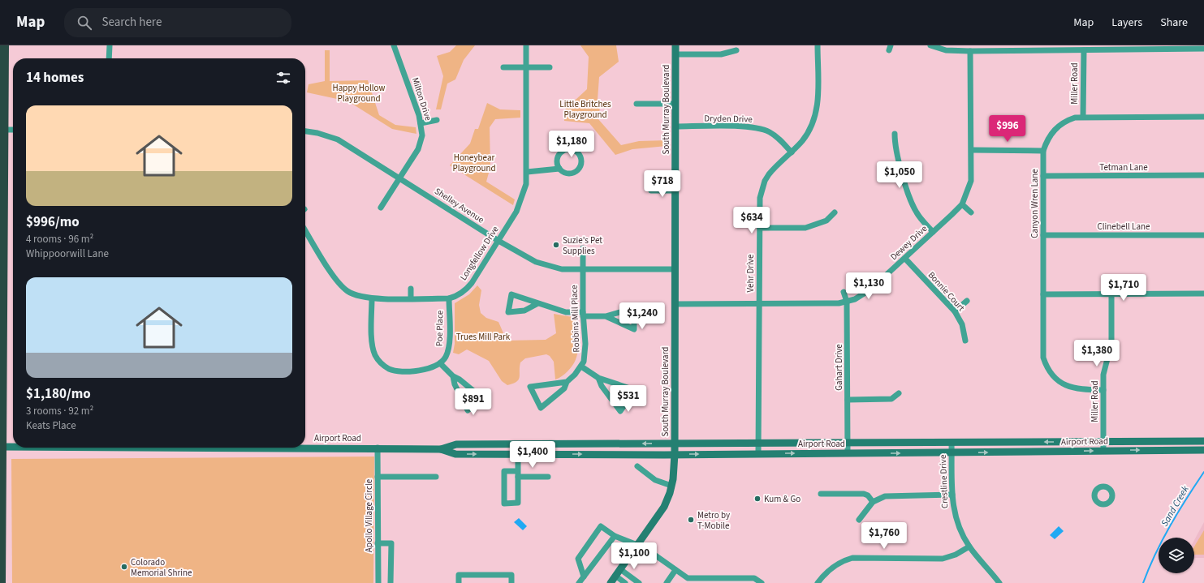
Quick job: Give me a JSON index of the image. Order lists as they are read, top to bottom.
{
  "streets": {
    "main road": ["South Murray Boulevard", "Airport Road"],
    "street": [
      "Miller Road",
      "Milton Drive",
      "Dryden Drive",
      "Tetman Lane",
      "Canyon Wren Lane",
      "Shelley Avenue",
      "Clinebell Lane",
      "Dewey Drive",
      "Longfellow Drive",
      "Vehr Drive",
      "Bonnie Court",
      "Robbins Mill Place",
      "Poe Place",
      "Gahart Drive",
      "Crestline Drive",
      "Apollo Village Circle"
    ]
  },
  "crossings": [
    ["Miller Road", "Canyon Wren Lane"],
    ["Miller Road", "Airport Road"],
    ["Milton Drive", "Shelley Avenue"],
    ["South Murray Boulevard", "Dryden Drive"],
    ["South Murray Boulevard", "Shelley Avenue"],
    ["South Murray Boulevard", "Dewey Drive"],
    ["South Murray Boulevard", "Airport Road"],
    ["Dryden Drive", "Vehr Drive"],
    ["Tetman Lane", "Canyon Wren Lane"],
    ["Canyon Wren Lane", "Clinebell Lane"],
    ["Shelley Avenue", "Longfellow Drive"],
    ["Shelley Avenue", "Robbins Mill Place"],
    ["Dewey Drive", "Vehr Drive"],
    ["Dewey Drive", "Bonnie Court"],
    ["Dewey Drive", "Gahart Drive"],
    ["Longfellow Drive", "Poe Place"],
    ["Vehr Drive", "Airport Road"],
    ["Gahart Drive", "Airport Road"],
    ["Airport Road", "Crestline Drive"],
    ["Airport Road", "Apollo Village Circle"]
  ],
  "water": ["Sand Creek"],
  "parks": [
    "Happy Hollow Playground",
    "Little Britches Playground",
    "Honeybear Playground",
    "Trues Mill Park"
  ],
  "places": [
    "Suzie's Pet Supplies",
    "Kum & Go",
    "Metro by T-Mobile",
    "Colorado Memorial Shrine"
  ],
  "page": {
    "header": "Map",
    "search": "Search here",
    "nav": ["Map", "Layers", "Share"],
    "heading": "14 homes",
    "list": [
      {
        "name": "$996/mo",
        "note": "4 rooms · 96 m² · Whippoorwill Lane"
      },
      {
        "name": "$1,180/mo",
        "note": "3 rooms · 92 m² · Keats Place"
      }
    ],
    "price": [
      "$996",
      "$1,180",
      "$1,050",
      "$718",
      "$634",
      "$1,130",
      "$1,710",
      "$1,240",
      "$1,380",
      "$531",
      "$891",
      "$1,400",
      "$1,760",
      "$1,100"
    ]
  }
}
